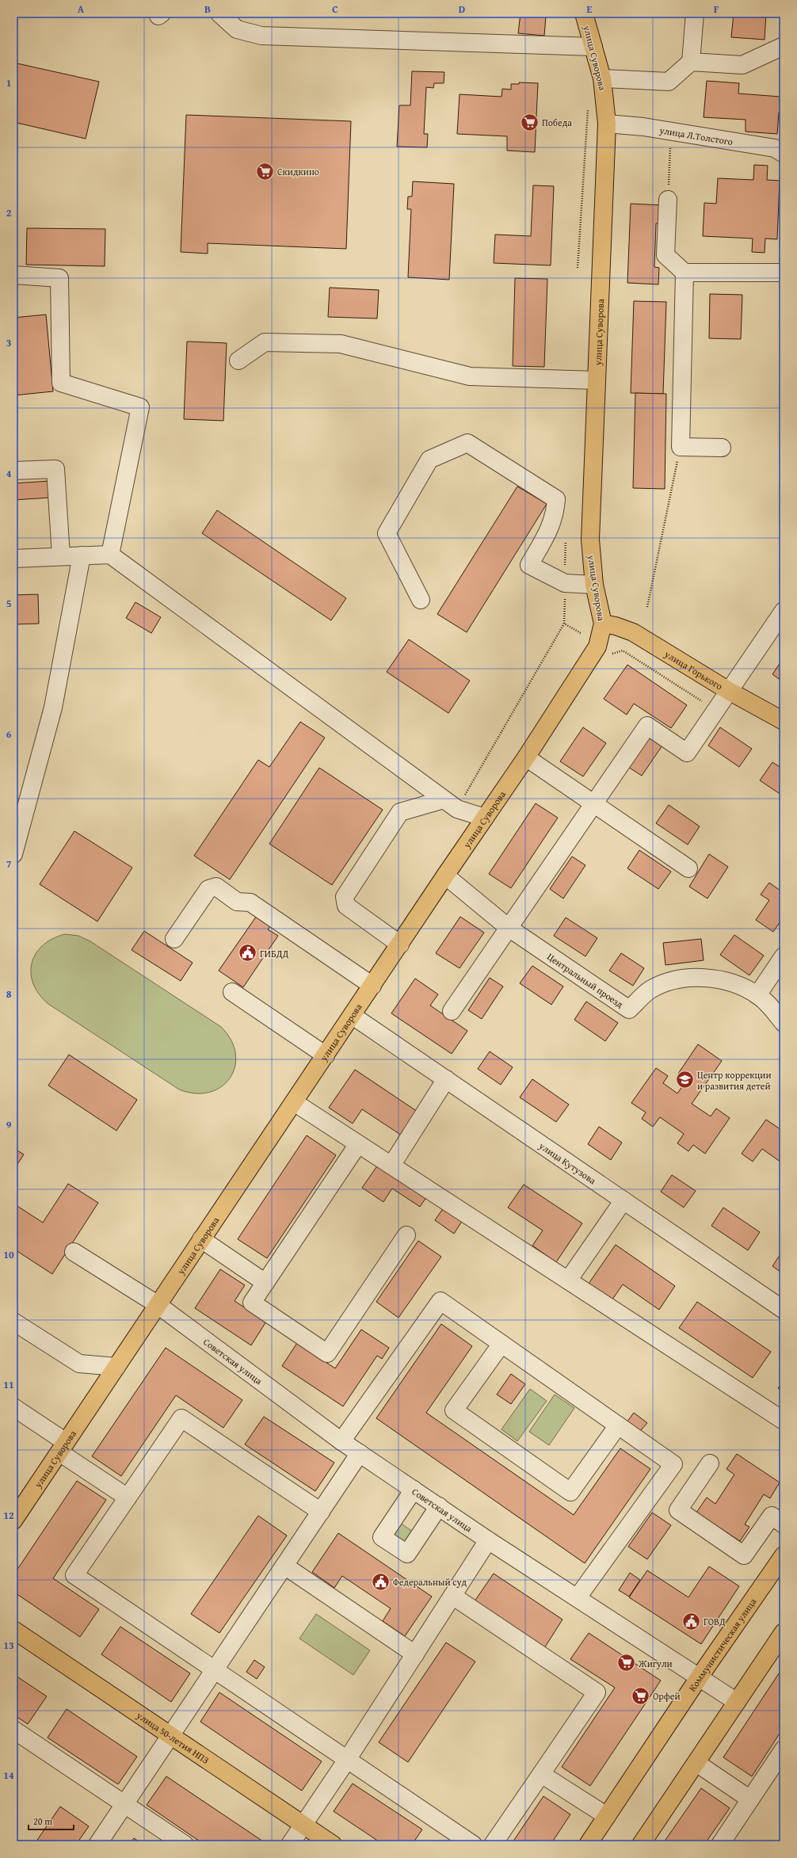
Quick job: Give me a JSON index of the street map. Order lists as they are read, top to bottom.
{
  "streets": {
    "main road": [
      "улица Суворова",
      "улица Горького",
      "Коммунистическая улица",
      "улица 50-летия НПЗ"
    ],
    "street": [
      "улица Л.Толстого",
      "Центральный проезд",
      "улица Кутузова",
      "Советская улица"
    ]
  },
  "crossings": [
    ["улица Суворова", "улица Л.Толстого"],
    ["улица Суворова", "улица Горького"],
    ["улица Суворова", "Центральный проезд"],
    ["улица Суворова", "улица Кутузова"],
    ["улица Суворова", "Советская улица"],
    ["Советская улица", "Коммунистическая улица"]
  ],
  "places": {
    "supermarket": [
      "Победа",
      "Скидкино",
      "Жигули",
      "Орфей"
    ],
    "public building": ["ГИБДД", "Федеральный суд", "ГОВД"],
    "school or university": ["Центр коррекции и развития детей"]
  },
  "scale_bar": "20 m",
  "grid": {
    "columns": [
      "A",
      "B",
      "C",
      "D",
      "E",
      "F"
    ],
    "rows": [
      "1",
      "2",
      "3",
      "4",
      "5",
      "6",
      "7",
      "8",
      "9",
      "10",
      "11",
      "12",
      "13",
      "14"
    ]
  }
}
